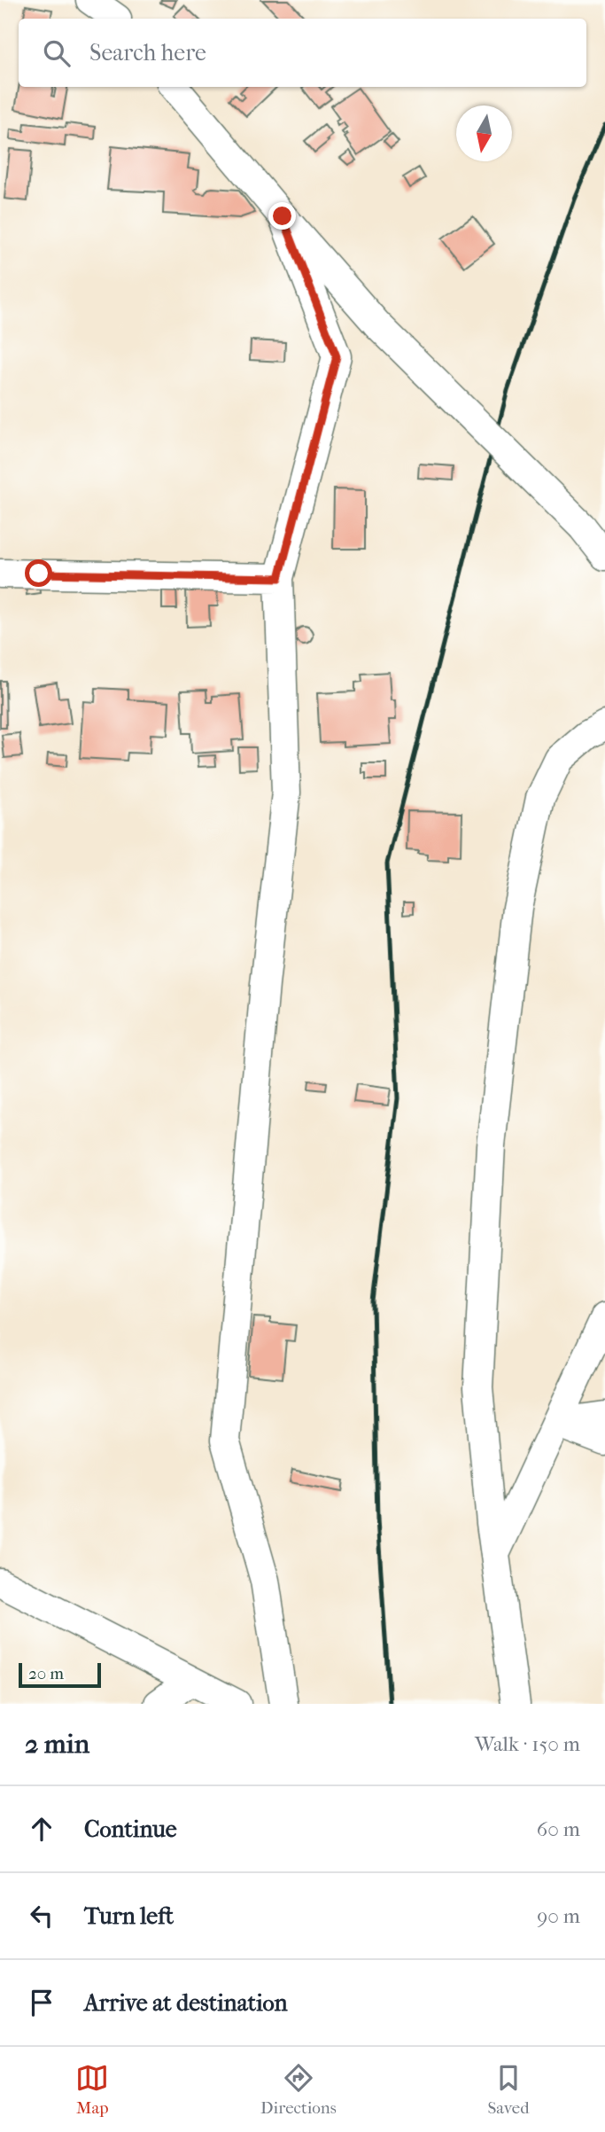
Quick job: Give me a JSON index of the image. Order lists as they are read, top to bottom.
{
  "scale_bar": "20 m",
  "north": "bottom",
  "page": {
    "search": "Search here",
    "scale": "20 m",
    "heading": ["2 min", "Walk · 150 m"],
    "list": [
      ["Continue", "60 m"],
      ["Turn left", "90 m"],
      "Arrive at destination"
    ],
    "nav": ["Map", "Directions", "Saved"]
  }
}
